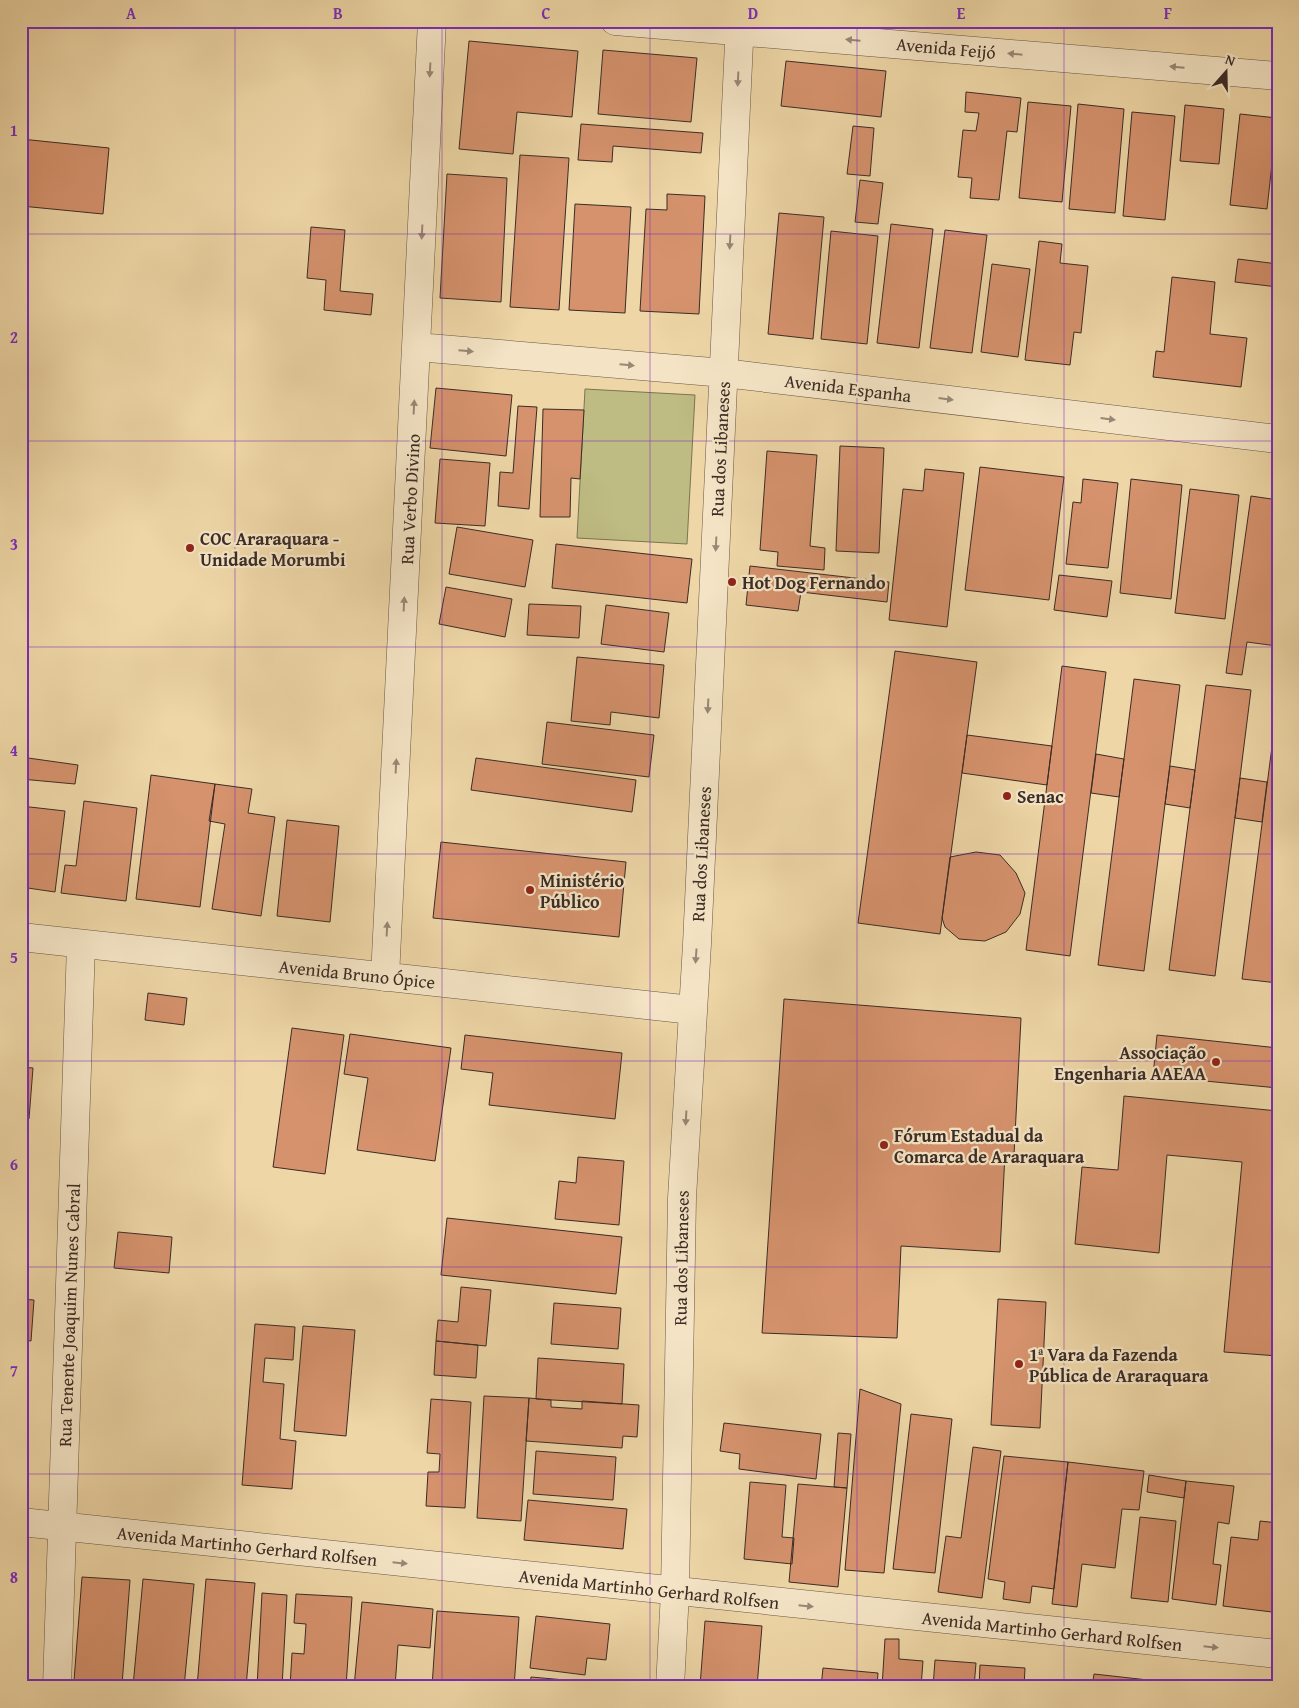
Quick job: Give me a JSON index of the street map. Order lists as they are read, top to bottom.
{
  "streets": {
    "street": [
      "Avenida Feijó",
      "Avenida Espanha",
      "Rua dos Libaneses",
      "Rua Verbo Divino",
      "Avenida Bruno Ópice",
      "Rua Tenente Joaquim Nunes Cabral",
      "Avenida Martinho Gerhard Rolfsen"
    ]
  },
  "crossings": [
    ["Avenida Feijó", "Rua dos Libaneses"],
    ["Avenida Espanha", "Rua dos Libaneses"],
    ["Avenida Espanha", "Rua Verbo Divino"],
    ["Rua dos Libaneses", "Avenida Bruno Ópice"],
    ["Rua dos Libaneses", "Avenida Martinho Gerhard Rolfsen"],
    ["Rua Verbo Divino", "Avenida Bruno Ópice"],
    ["Avenida Bruno Ópice", "Rua Tenente Joaquim Nunes Cabral"],
    ["Rua Tenente Joaquim Nunes Cabral", "Avenida Martinho Gerhard Rolfsen"]
  ],
  "one_way": [
    "Avenida Feijó",
    "Avenida Espanha",
    "Rua dos Libaneses",
    "Avenida Martinho Gerhard Rolfsen"
  ],
  "places": [
    "COC Araraquara - Unidade Morumbi",
    "Hot Dog Fernando",
    "Senac",
    "Ministério Público",
    "Associação Engenharia AAEAA",
    "Fórum Estadual da Comarca de Araraquara",
    "1ª Vara da Fazenda Pública de Araraquara"
  ],
  "north": "top",
  "grid": {
    "columns": [
      "A",
      "B",
      "C",
      "D",
      "E",
      "F"
    ],
    "rows": [
      "1",
      "2",
      "3",
      "4",
      "5",
      "6",
      "7",
      "8"
    ]
  }
}
